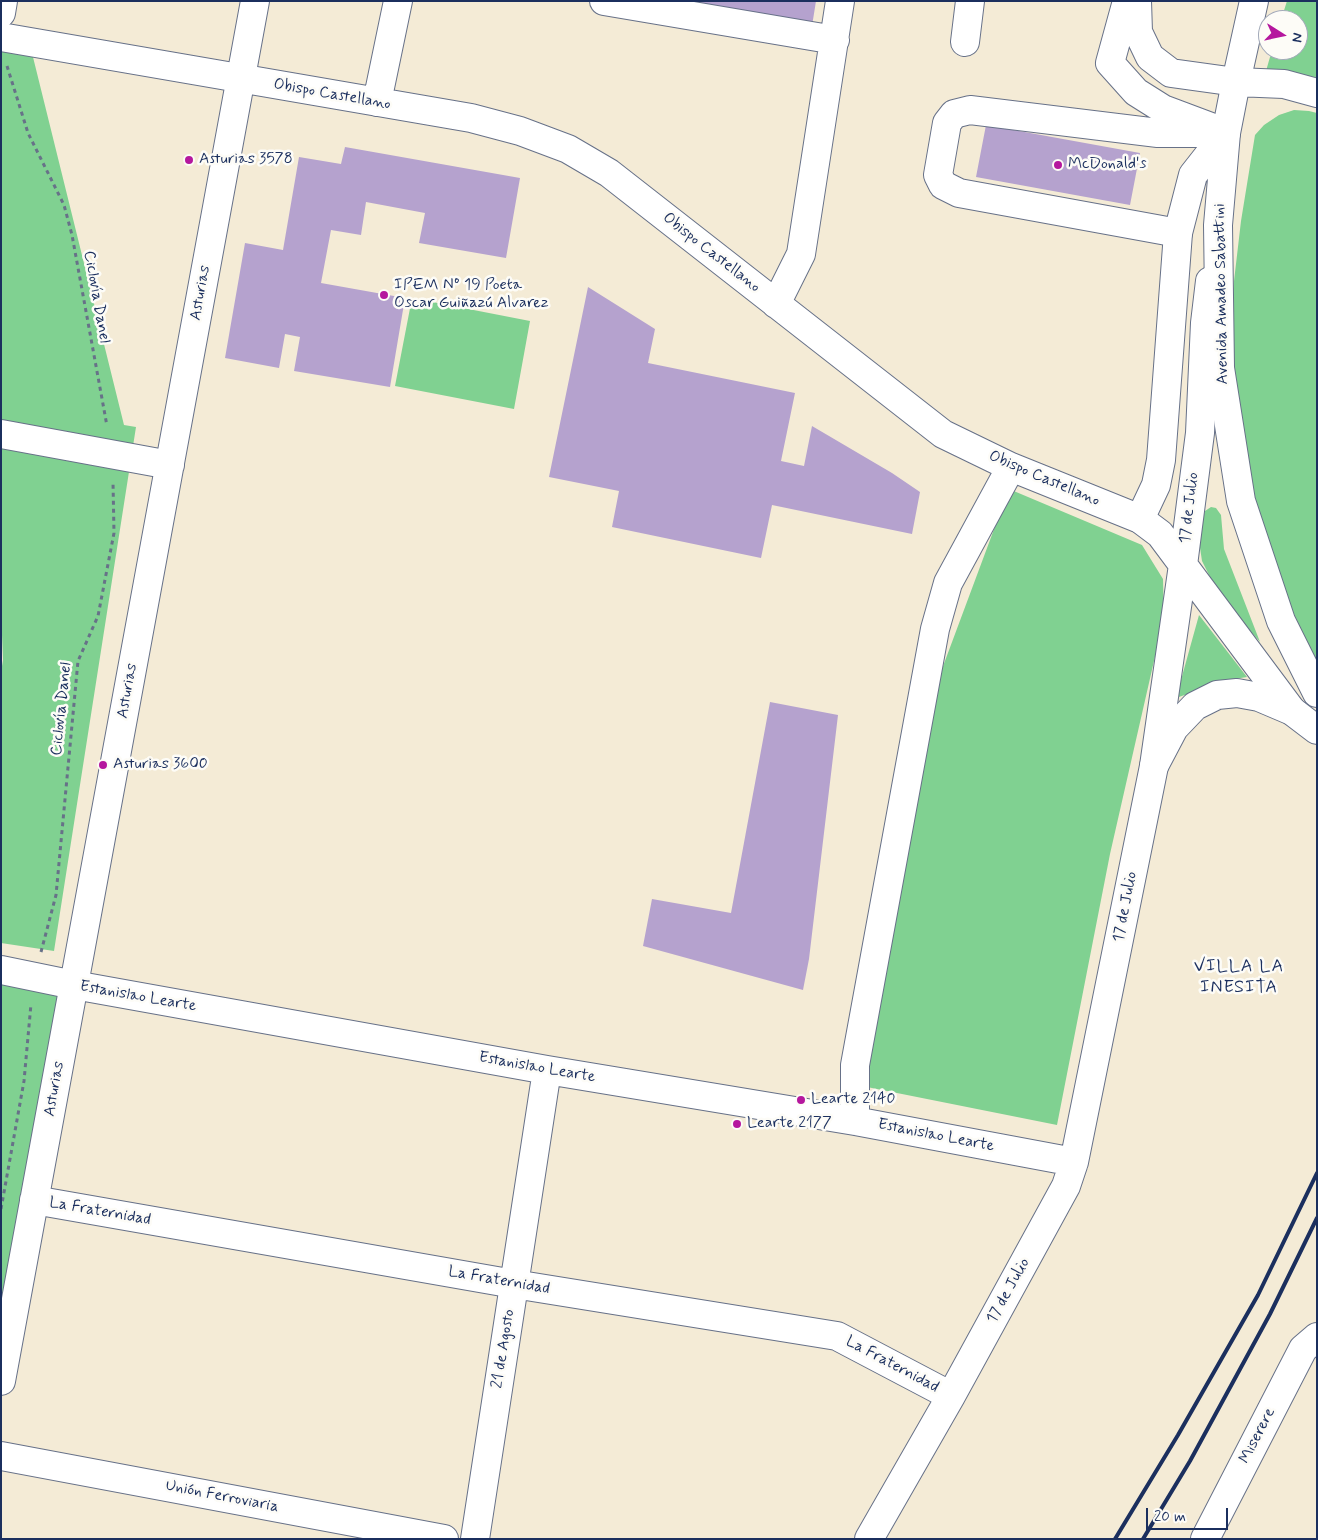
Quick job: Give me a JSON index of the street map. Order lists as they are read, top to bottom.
{
  "streets": {
    "street": [
      "Obispo Castellano",
      "Asturias",
      "Avenida Amadeo Sabattini",
      "17 de Julio",
      "Estanislao Learte",
      "La Fraternidad",
      "21 de Agosto",
      "Miserere",
      "Unión Ferroviaria"
    ],
    "path": ["Ciclovía Danel"]
  },
  "crossings": [
    ["Obispo Castellano", "Asturias"],
    ["Obispo Castellano", "Ciclovía Danel"],
    ["Obispo Castellano", "17 de Julio"],
    ["Asturias", "Estanislao Learte"],
    ["Asturias", "La Fraternidad"],
    ["Avenida Amadeo Sabattini", "17 de Julio"],
    ["Ciclovía Danel", "Estanislao Learte"],
    ["17 de Julio", "Estanislao Learte"],
    ["17 de Julio", "La Fraternidad"],
    ["Estanislao Learte", "21 de Agosto"],
    ["La Fraternidad", "21 de Agosto"]
  ],
  "districts": ["VILLA LA INESITA"],
  "places": [
    "Asturias 3578",
    "McDonald's",
    "IPEM Nº 19 Poeta Oscar Guiñazú Alvarez",
    "Asturias 3600",
    "Learte 2140",
    "Learte 2177"
  ],
  "scale_bar": "20 m",
  "north": "right"
}
